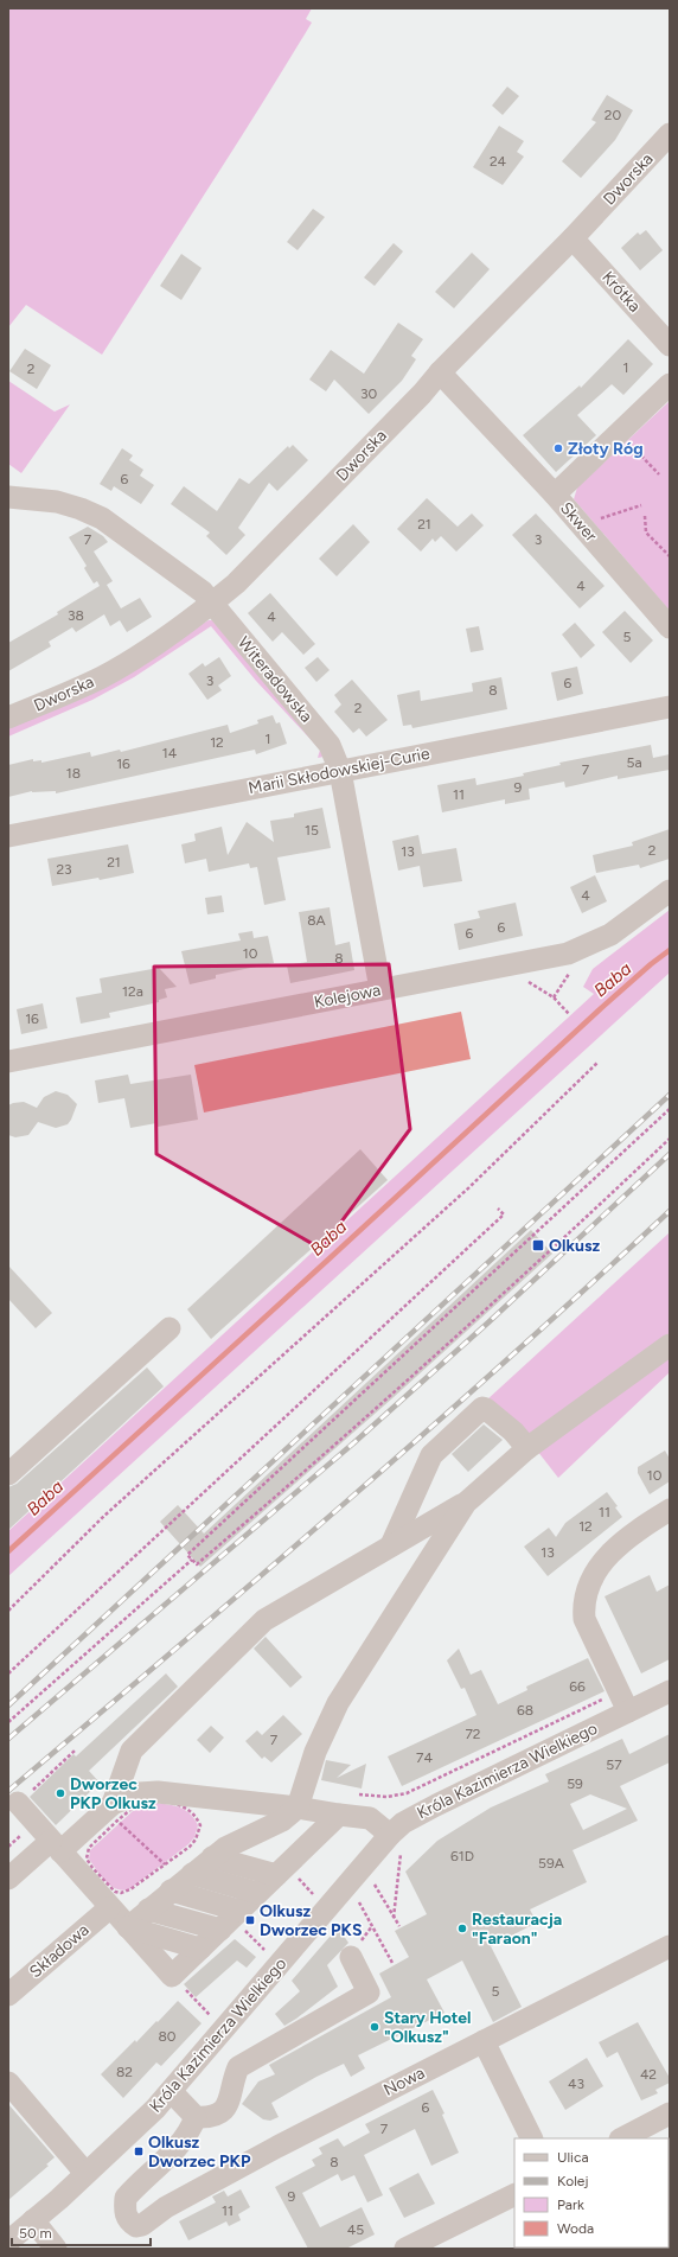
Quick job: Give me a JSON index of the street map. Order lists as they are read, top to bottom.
{
  "streets": {
    "street": [
      "Dworska",
      "Krótka",
      "Skwer",
      "Witeradowska",
      "Marii Skłodowskiej-Curie",
      "Kolejowa",
      "Króla Kazimierza Wielkiego",
      "Składowa",
      "Nowa"
    ]
  },
  "crossings": [
    ["Dworska", "Krótka"],
    ["Dworska", "Witeradowska"],
    ["Witeradowska", "Marii Skłodowskiej-Curie"],
    ["Witeradowska", "Kolejowa"]
  ],
  "water": ["Baba"],
  "places": {
    "other": [
      "Złoty Róg",
      "Dworzec PKP Olkusz",
      "Restauracja \"Faraon\"",
      "Stary Hotel \"Olkusz\""
    ],
    "transit": ["Olkusz", "Olkusz Dworzec PKS", "Olkusz Dworzec PKP"]
  },
  "house_numbers": [
    "20",
    "24",
    "1",
    "2",
    "30",
    "6",
    "21",
    "7",
    "3",
    "4",
    "38",
    "4",
    "5",
    "3",
    "6",
    "8",
    "2",
    "1",
    "12",
    "14",
    "5a",
    "16",
    "7",
    "18",
    "9",
    "11",
    "15",
    "2",
    "13",
    "21",
    "23",
    "4",
    "8A",
    "6",
    "6",
    "10",
    "8",
    "12a",
    "16",
    "10",
    "11",
    "12",
    "13",
    "66",
    "68",
    "72",
    "7",
    "74",
    "57",
    "59",
    "61D",
    "59A",
    "5",
    "80",
    "82",
    "42",
    "43",
    "6",
    "7",
    "8",
    "9",
    "11",
    "45"
  ],
  "legend": [
    "Ulica",
    "Kolej",
    "Park",
    "Woda"
  ],
  "scale_bar": "50 m"
}
